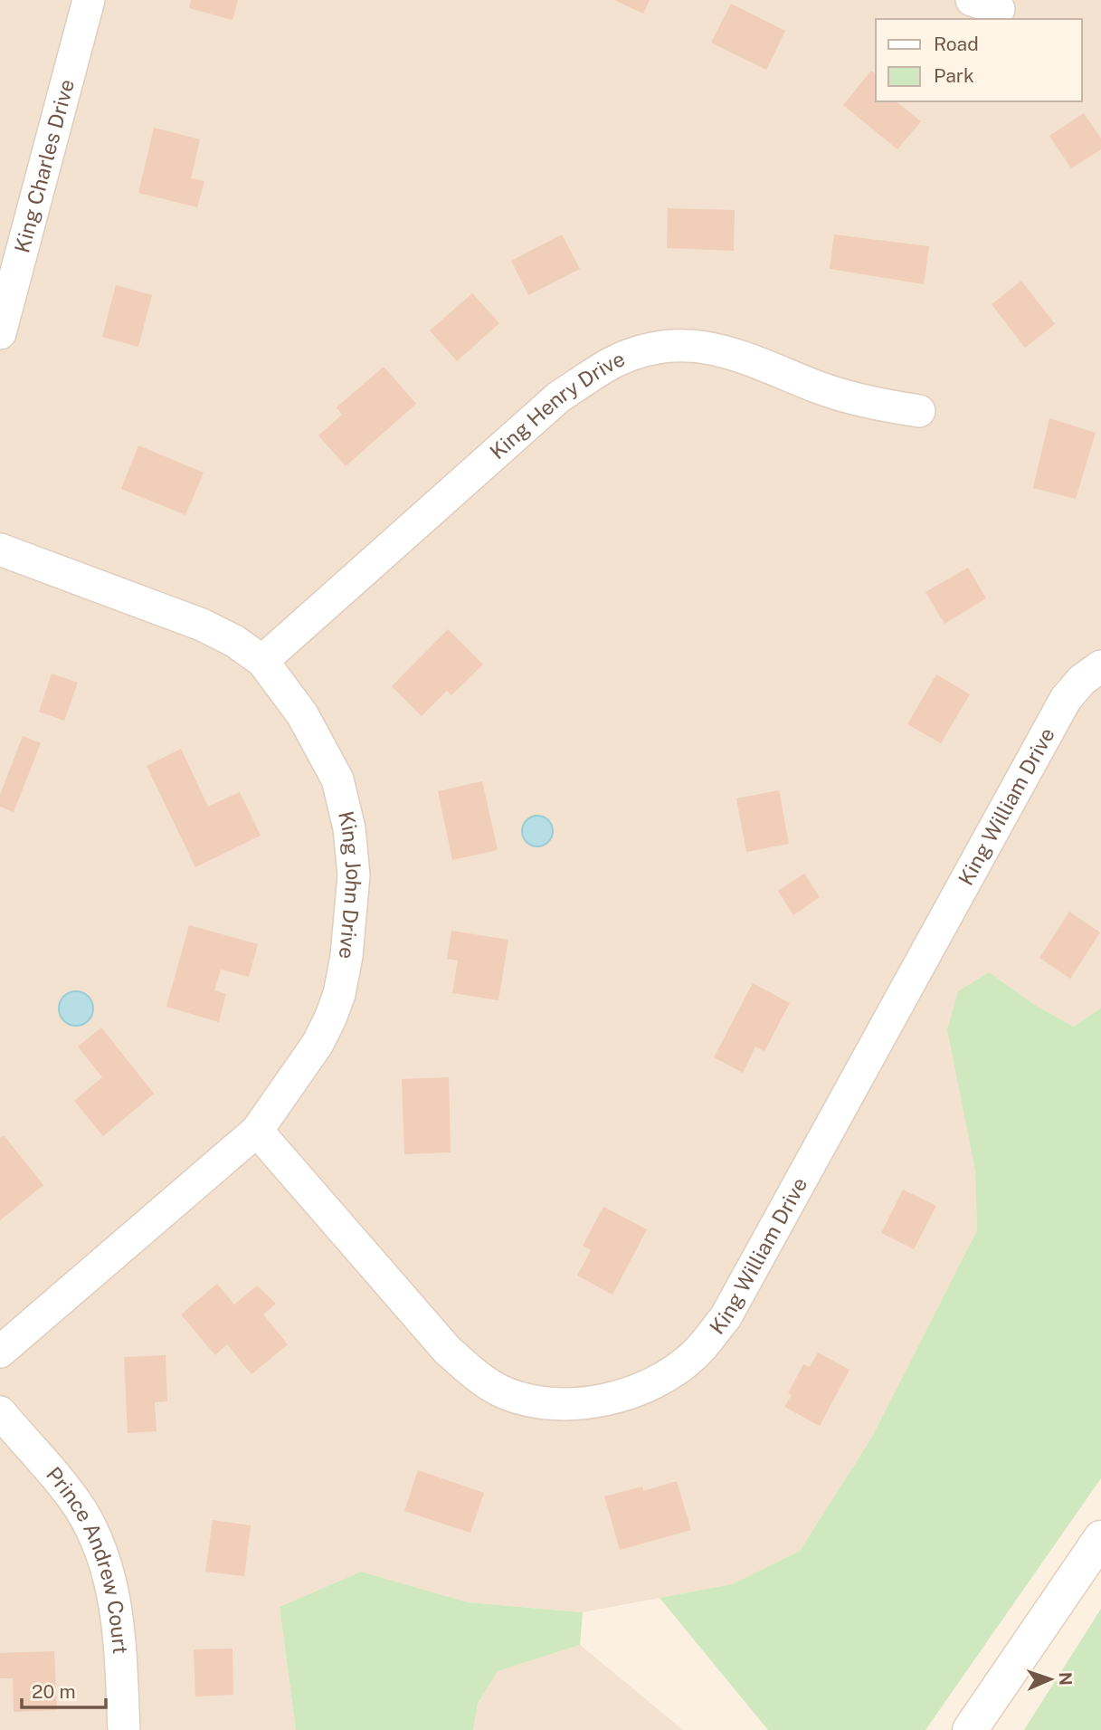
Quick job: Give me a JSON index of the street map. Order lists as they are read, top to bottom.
{
  "streets": {
    "street": [
      "King Charles Drive",
      "King Henry Drive",
      "King William Drive",
      "King John Drive",
      "Prince Andrew Court"
    ]
  },
  "crossings": [
    ["King Henry Drive", "King John Drive"],
    ["King William Drive", "King John Drive"]
  ],
  "legend": ["Road", "Park"],
  "scale_bar": "20 m",
  "north": "right"
}
